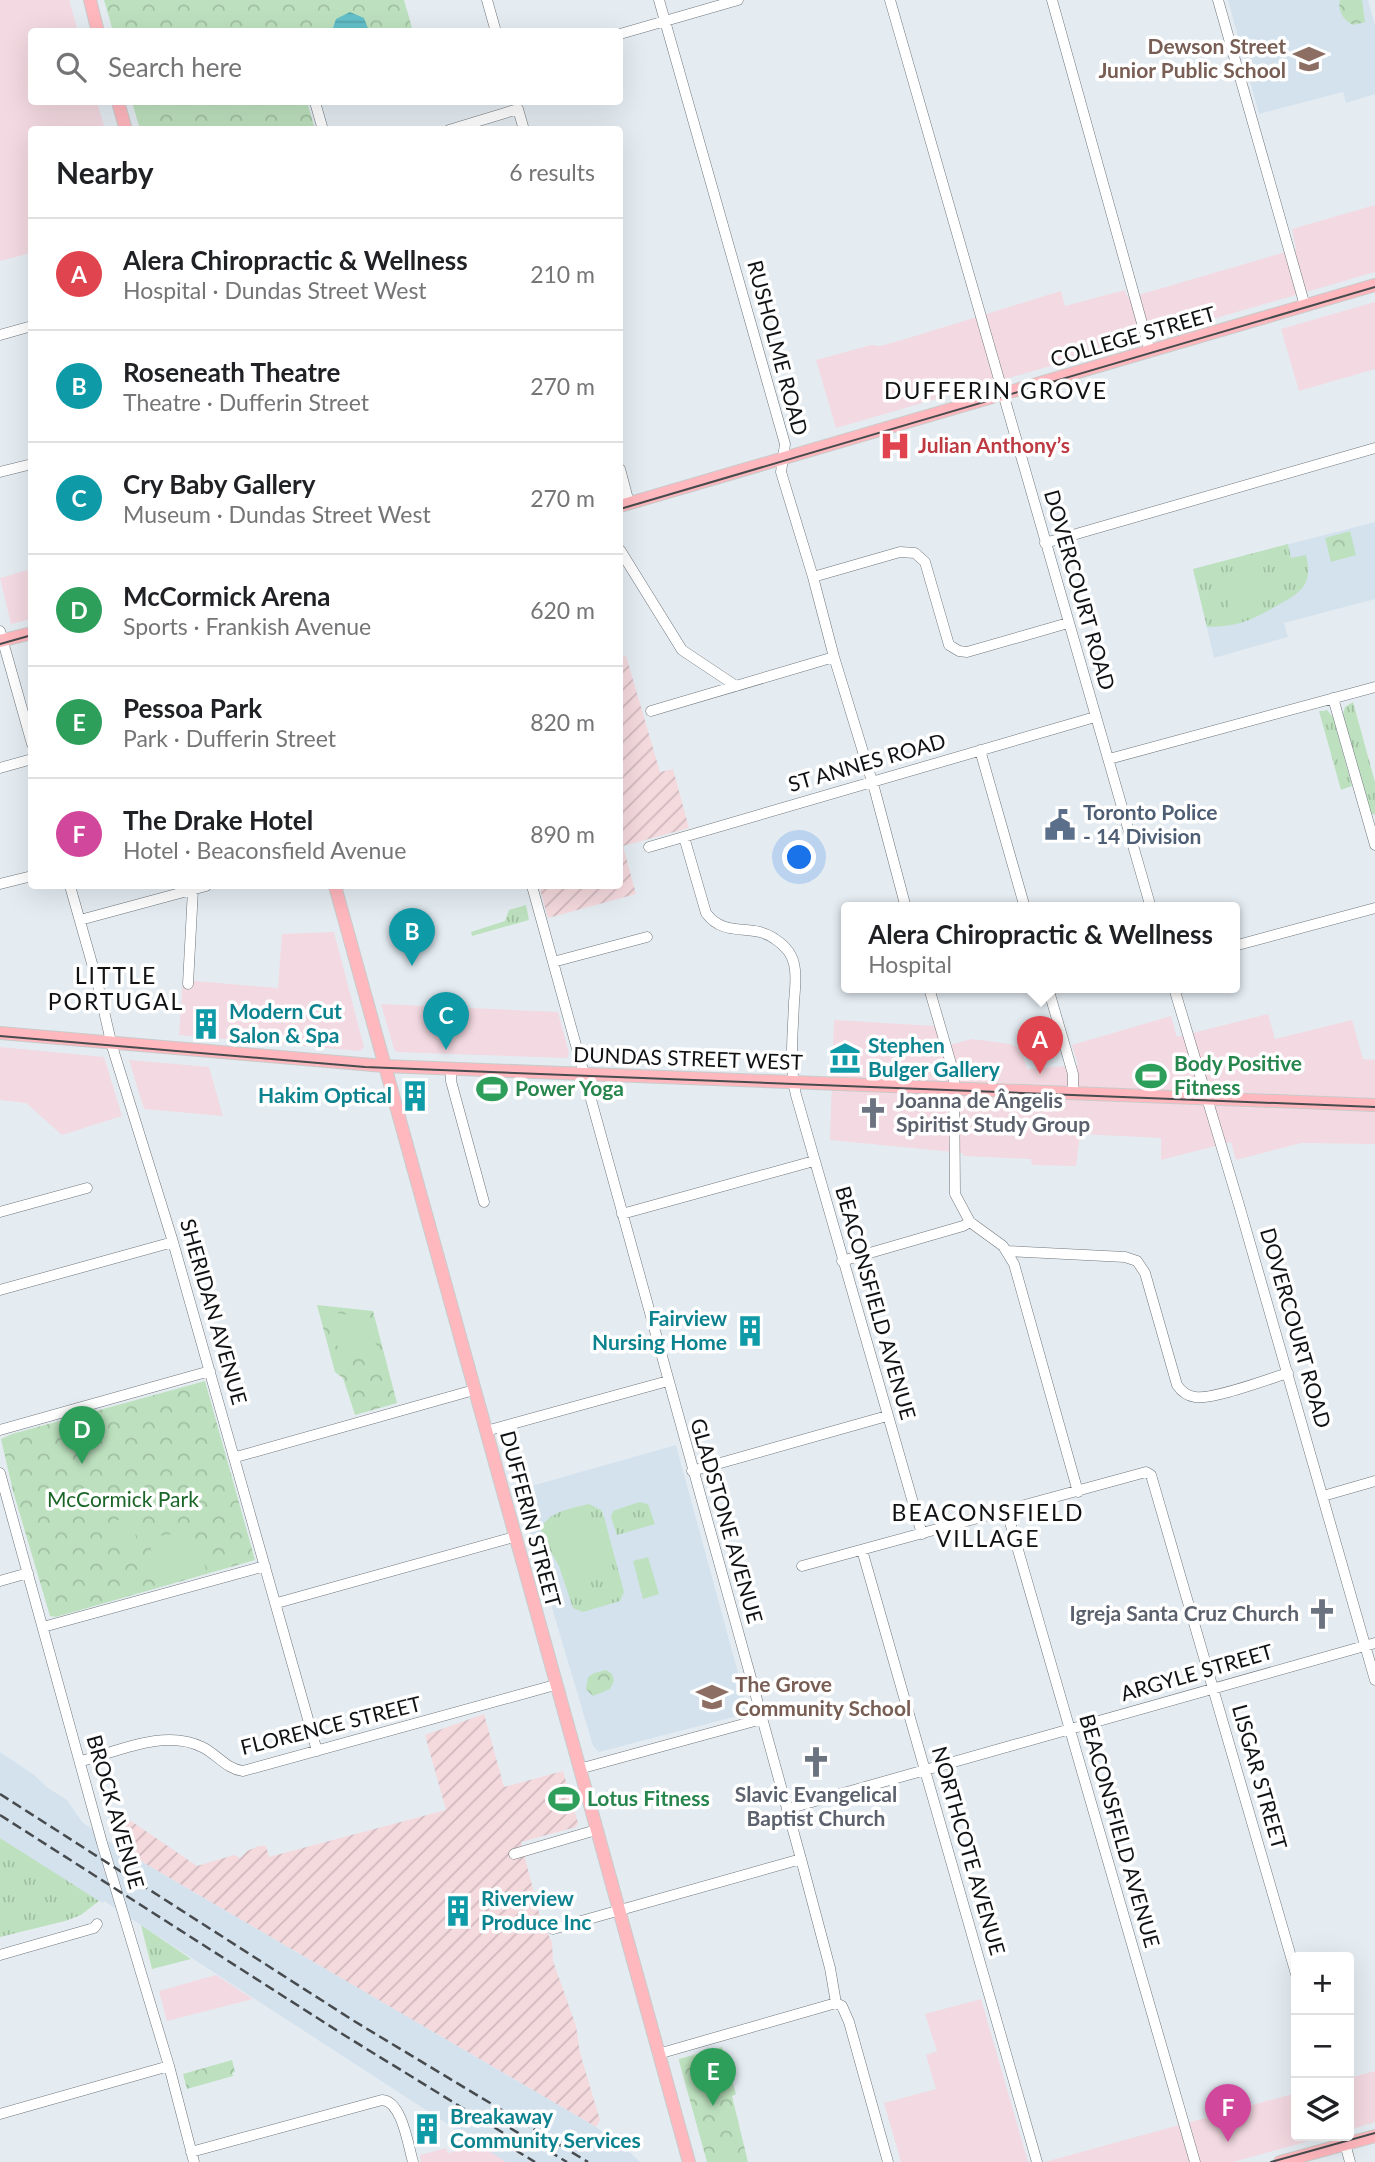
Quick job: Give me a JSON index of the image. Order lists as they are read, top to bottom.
{
  "streets": {
    "main road": ["COLLEGE STREET", "DUNDAS STREET WEST", "DUFFERIN STREET"],
    "street": [
      "RUSHOLME ROAD",
      "DOVERCOURT ROAD",
      "ST ANNES ROAD",
      "BEACONSFIELD AVENUE",
      "SHERIDAN AVENUE",
      "GLADSTONE AVENUE",
      "ARGYLE STREET",
      "FLORENCE STREET",
      "LISGAR STREET",
      "BROCK AVENUE",
      "NORTHCOTE AVENUE"
    ]
  },
  "crossings": [
    ["COLLEGE STREET", "RUSHOLME ROAD"],
    ["COLLEGE STREET", "DOVERCOURT ROAD"],
    ["RUSHOLME ROAD", "ST ANNES ROAD"],
    ["DOVERCOURT ROAD", "ST ANNES ROAD"],
    ["DOVERCOURT ROAD", "DUNDAS STREET WEST"],
    ["DOVERCOURT ROAD", "ARGYLE STREET"],
    ["ST ANNES ROAD", "BEACONSFIELD AVENUE"],
    ["DUNDAS STREET WEST", "BEACONSFIELD AVENUE"],
    ["DUNDAS STREET WEST", "SHERIDAN AVENUE"],
    ["DUNDAS STREET WEST", "DUFFERIN STREET"],
    ["DUNDAS STREET WEST", "GLADSTONE AVENUE"],
    ["BEACONSFIELD AVENUE", "ARGYLE STREET"],
    ["SHERIDAN AVENUE", "FLORENCE STREET"],
    ["DUFFERIN STREET", "FLORENCE STREET"],
    ["GLADSTONE AVENUE", "ARGYLE STREET"],
    ["ARGYLE STREET", "LISGAR STREET"],
    ["ARGYLE STREET", "NORTHCOTE AVENUE"],
    ["FLORENCE STREET", "BROCK AVENUE"]
  ],
  "districts": ["DUFFERIN GROVE", "LITTLE PORTUGAL", "BEACONSFIELD VILLAGE"],
  "parks": ["McCormick Park"],
  "places": {
    "school or university": ["Dewson Street Junior Public School", "The Grove Community School"],
    "hospital": ["Julian Anthony’s"],
    "public building": ["Toronto Police - 14 Division"],
    "building": [
      "Modern Cut Salon & Spa",
      "Hakim Optical",
      "Fairview Nursing Home",
      "Riverview Produce Inc",
      "Breakaway Community Services"
    ],
    "museum": ["Stephen Bulger Gallery"],
    "sports": ["Body Positive Fitness", "Power Yoga", "Lotus Fitness"],
    "church": ["Joanna de Ângelis Spiritist Study Group", "Igreja Santa Cruz Church", "Slavic Evangelical Baptist Church"]
  },
  "page": {
    "search": "Search here",
    "heading": ["Nearby", "6 results"],
    "list": [
      {
        "mark": "A",
        "name": "Alera Chiropractic & Wellness",
        "note": "Hospital · Dundas Street West",
        "value": "210 m"
      },
      {
        "mark": "B",
        "name": "Roseneath Theatre",
        "note": "Theatre · Dufferin Street",
        "value": "270 m"
      },
      {
        "mark": "C",
        "name": "Cry Baby Gallery",
        "note": "Museum · Dundas Street West",
        "value": "270 m"
      },
      {
        "mark": "D",
        "name": "McCormick Arena",
        "note": "Sports · Frankish Avenue",
        "value": "620 m"
      },
      {
        "mark": "E",
        "name": "Pessoa Park",
        "note": "Park · Dufferin Street",
        "value": "820 m"
      },
      {
        "mark": "F",
        "name": "The Drake Hotel",
        "note": "Hotel · Beaconsfield Avenue",
        "value": "890 m"
      }
    ],
    "popup": ["Alera Chiropractic & Wellness", "Hospital"],
    "pins": [
      "B",
      "C",
      "A",
      "D",
      "E",
      "F"
    ],
    "map_buttons": ["+", "−"]
  }
}
